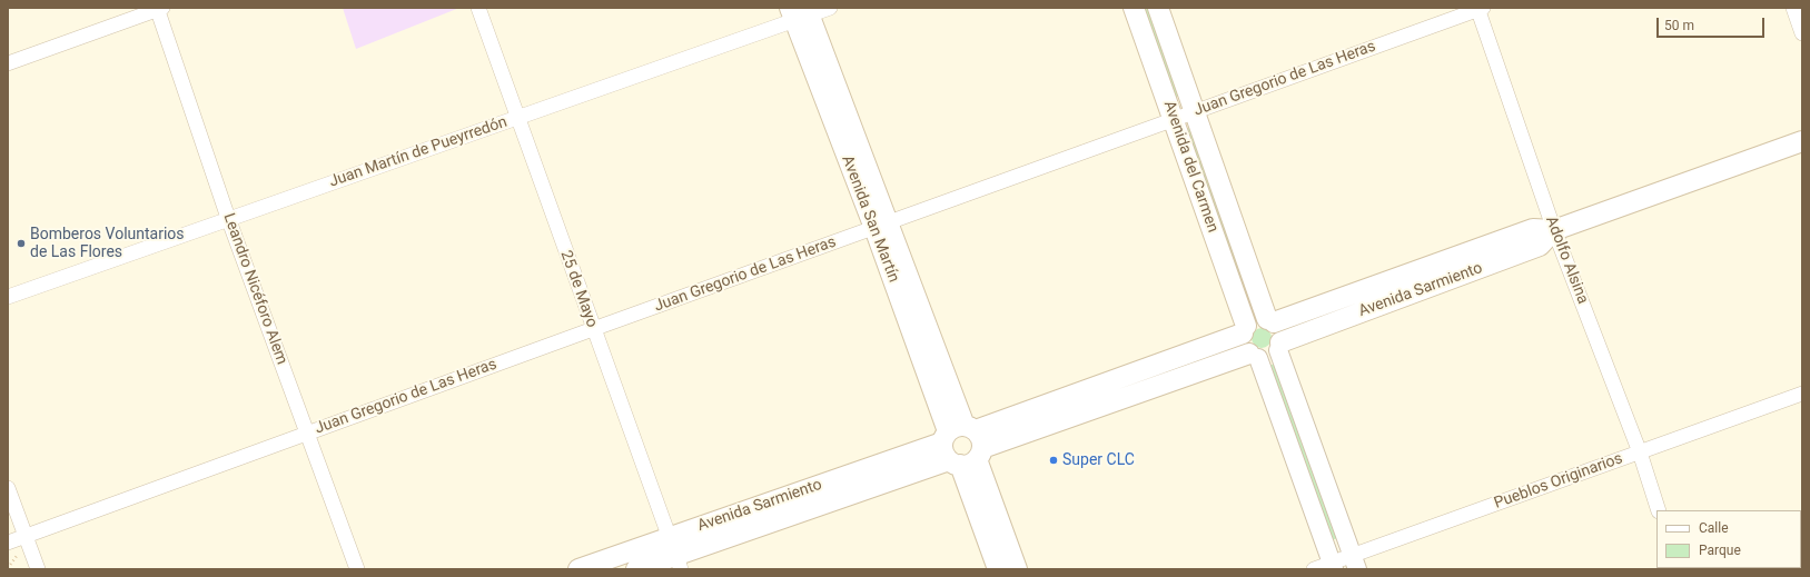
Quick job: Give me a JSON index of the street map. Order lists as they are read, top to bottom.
{
  "streets": {
    "main road": ["Avenida del Carmen", "Avenida San Martín", "Avenida Sarmiento"],
    "street": [
      "Juan Gregorio de Las Heras",
      "Juan Martín de Pueyrredón",
      "Adolfo Alsina",
      "Leandro Nicéforo Alem",
      "25 de Mayo",
      "Pueblos Originarios"
    ]
  },
  "crossings": [
    ["Juan Gregorio de Las Heras", "Avenida del Carmen"],
    ["Juan Gregorio de Las Heras", "Avenida San Martín"],
    ["Juan Gregorio de Las Heras", "Adolfo Alsina"],
    ["Juan Gregorio de Las Heras", "Leandro Nicéforo Alem"],
    ["Juan Gregorio de Las Heras", "25 de Mayo"],
    ["Juan Martín de Pueyrredón", "Avenida San Martín"],
    ["Juan Martín de Pueyrredón", "Leandro Nicéforo Alem"],
    ["Juan Martín de Pueyrredón", "25 de Mayo"],
    ["Avenida del Carmen", "Avenida Sarmiento"],
    ["Avenida San Martín", "Avenida Sarmiento"],
    ["Adolfo Alsina", "Avenida Sarmiento"],
    ["Adolfo Alsina", "Pueblos Originarios"],
    ["25 de Mayo", "Avenida Sarmiento"]
  ],
  "places": ["Bomberos Voluntarios de Las Flores", "Super CLC"],
  "legend": ["Calle", "Parque"],
  "scale_bar": "50 m"
}
